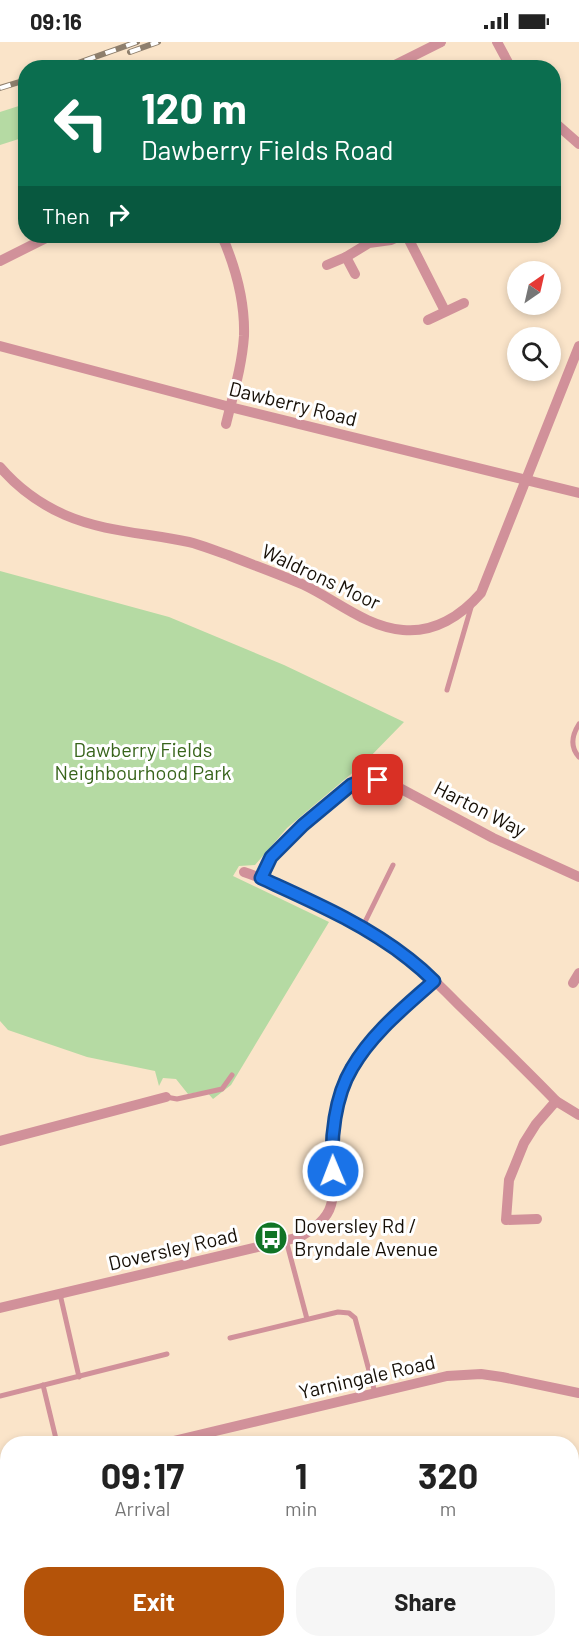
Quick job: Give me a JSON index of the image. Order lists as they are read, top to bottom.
{
  "streets": {
    "street": [
      "Dawberry Road",
      "Waldrons Moor",
      "Harton Way",
      "Doversley Road",
      "Yarningale Road"
    ]
  },
  "crossings": [
    ["Dawberry Road", "Waldrons Moor"]
  ],
  "parks": ["Dawberry Fields Neighbourhood Park"],
  "places": {
    "bus stop": ["Doversley Rd / Bryndale Avenue"]
  },
  "north": "top right",
  "page": {
    "status": "09:16",
    "turn": ["120 m", "Dawberry Fields Road"],
    "then": "Then",
    "eta": [
      "09:17",
      "Arrival",
      "1",
      "min",
      "320",
      "m"
    ],
    "buttons": ["Exit", "Share"]
  }
}
